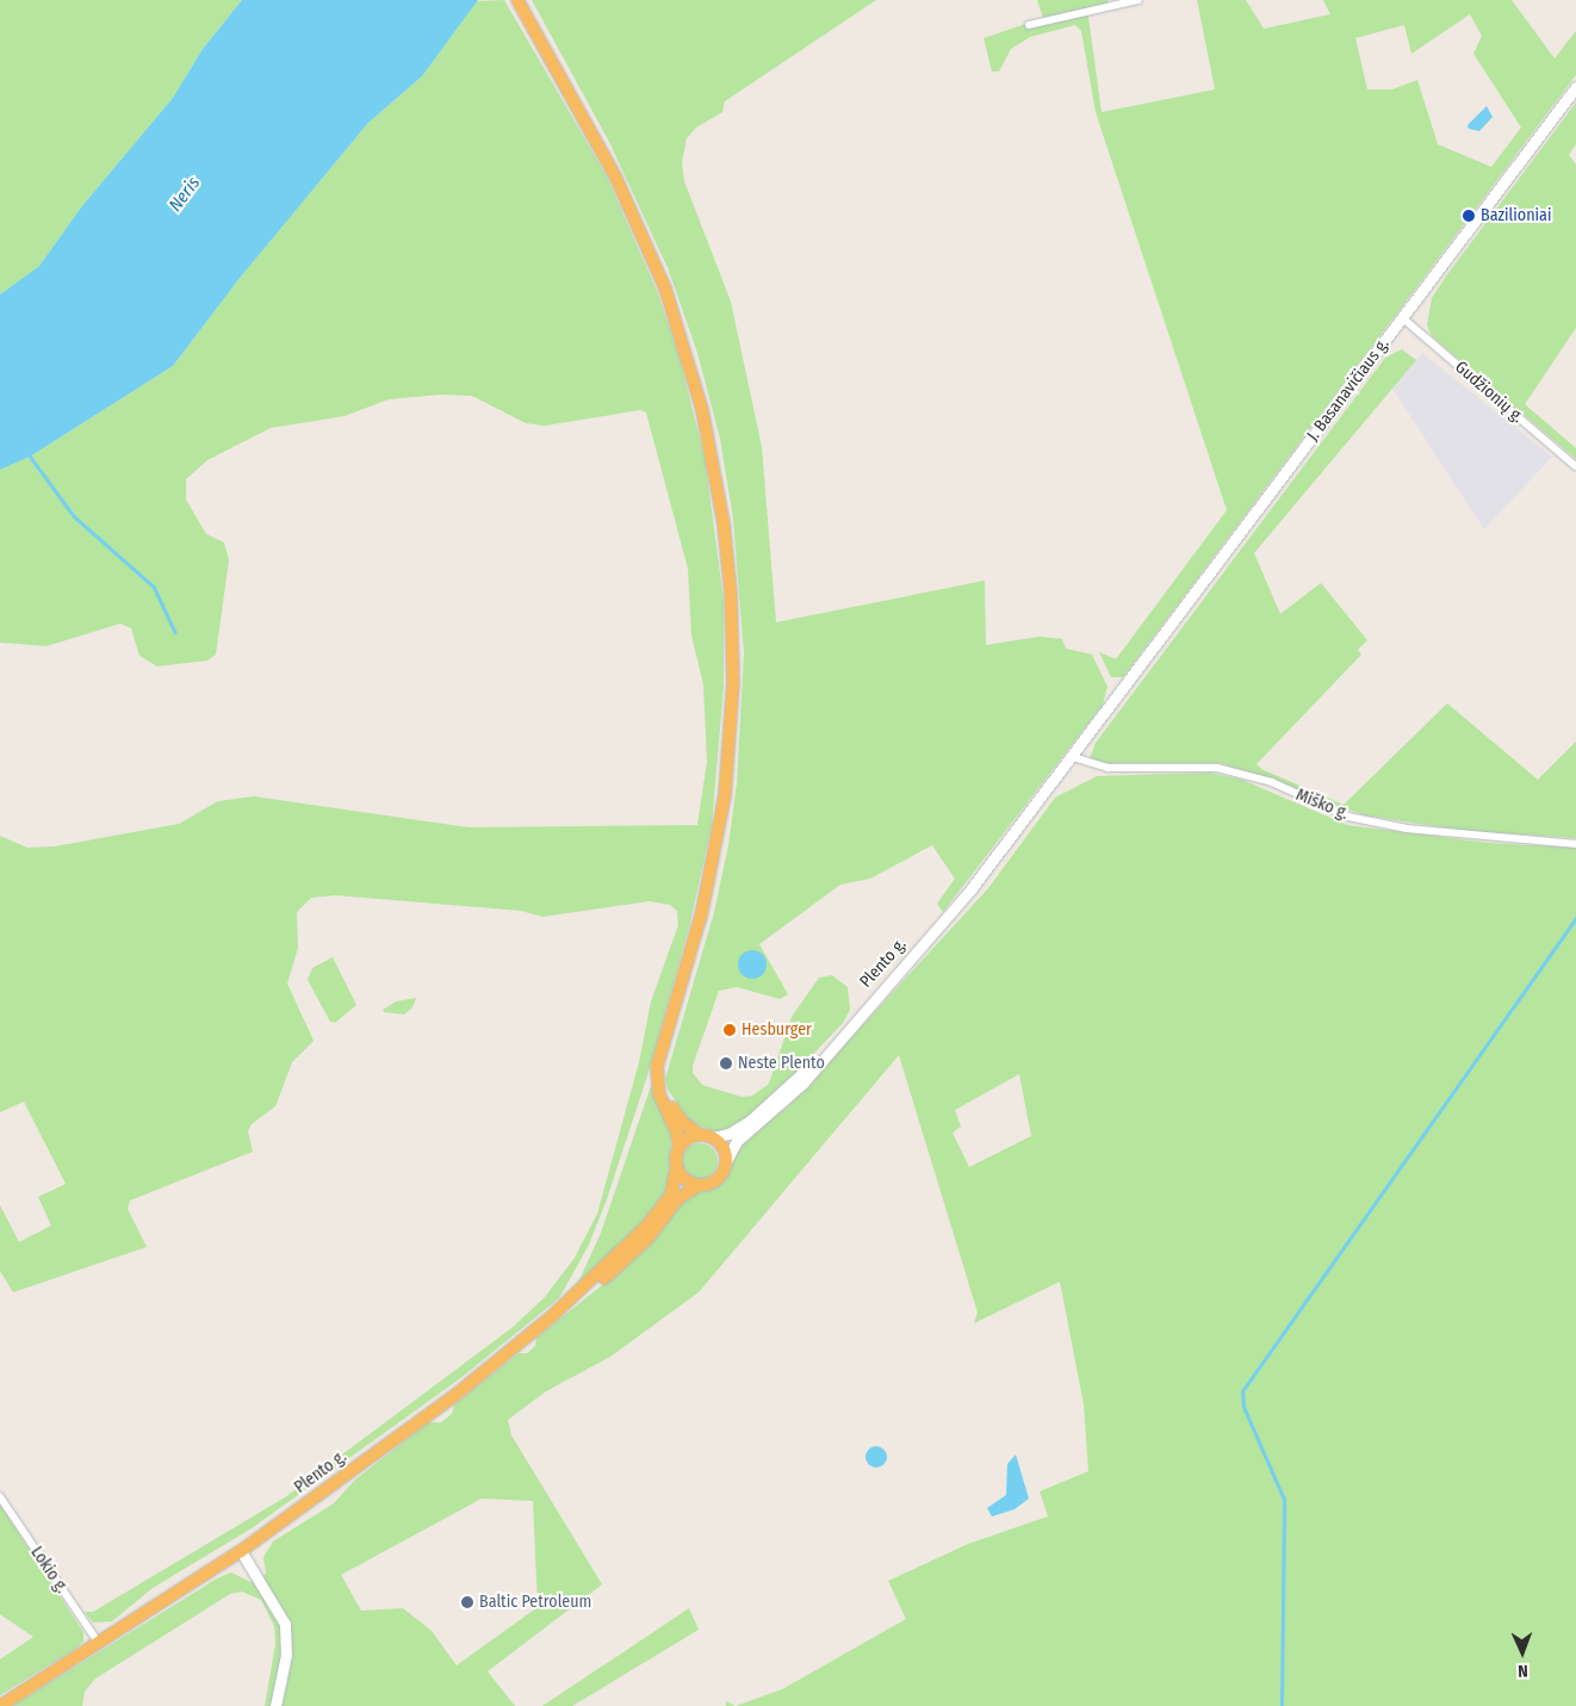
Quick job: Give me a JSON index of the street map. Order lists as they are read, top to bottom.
{
  "streets": {
    "highway": ["Plento g."],
    "main road": ["J. Basanavičiaus g."],
    "street": ["Gudžionių g.", "Miško g.", "Lokio g."]
  },
  "crossings": [
    ["J. Basanavičiaus g.", "Gudžionių g."],
    ["J. Basanavičiaus g.", "Miško g."],
    ["J. Basanavičiaus g.", "Plento g."],
    ["Miško g.", "Plento g."],
    ["Plento g.", "Lokio g."]
  ],
  "water": ["Neris"],
  "places": [
    "Bazilioniai",
    "Hesburger",
    "Neste Plento",
    "Baltic Petroleum"
  ],
  "north": "bottom"
}
